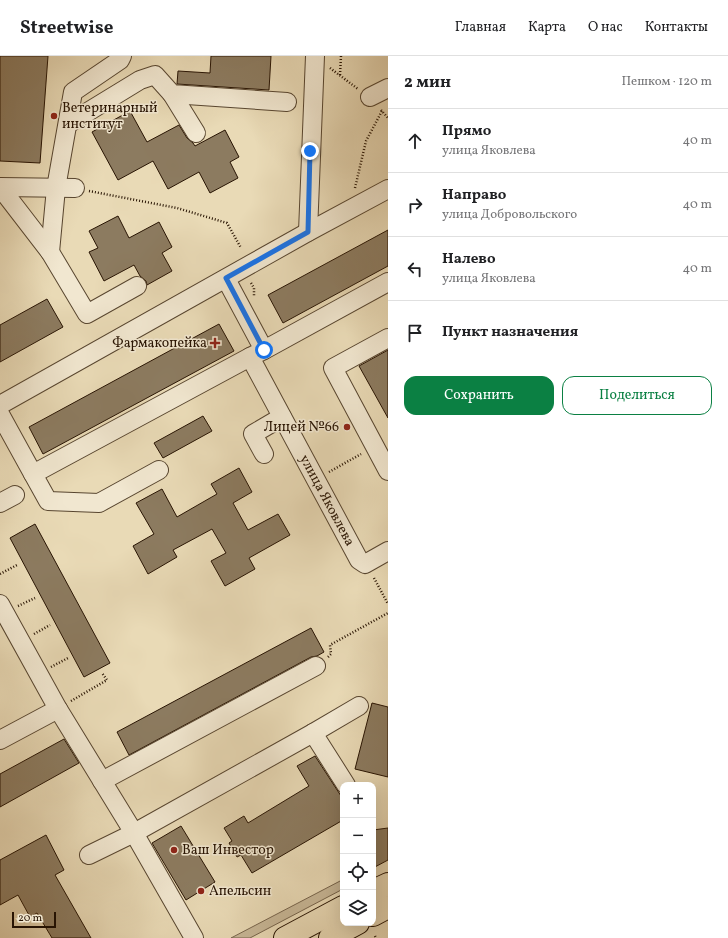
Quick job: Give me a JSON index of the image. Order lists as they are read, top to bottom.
{
  "streets": {
    "street": ["улица Яковлева"]
  },
  "places": {
    "other": [
      "Ветеринарный институт",
      "Лицей №66",
      "Ваш Инвестор",
      "Апельсин"
    ],
    "health": ["Фармакопейка"]
  },
  "scale_bar": "20 m",
  "page": {
    "header": "Streetwise",
    "nav": [
      "Главная",
      "Карта",
      "О нас",
      "Контакты"
    ],
    "heading": ["2 мин", "Пешком · 120 m"],
    "list": [
      ["Прямо", "улица Яковлева", "40 m"],
      ["Направо", "улица Добровольского", "40 m"],
      ["Налево", "улица Яковлева", "40 m"],
      "Пункт назначения"
    ],
    "buttons": ["Сохранить", "Поделиться"],
    "map_buttons": ["+", "−"],
    "scale": "20 m"
  }
}
